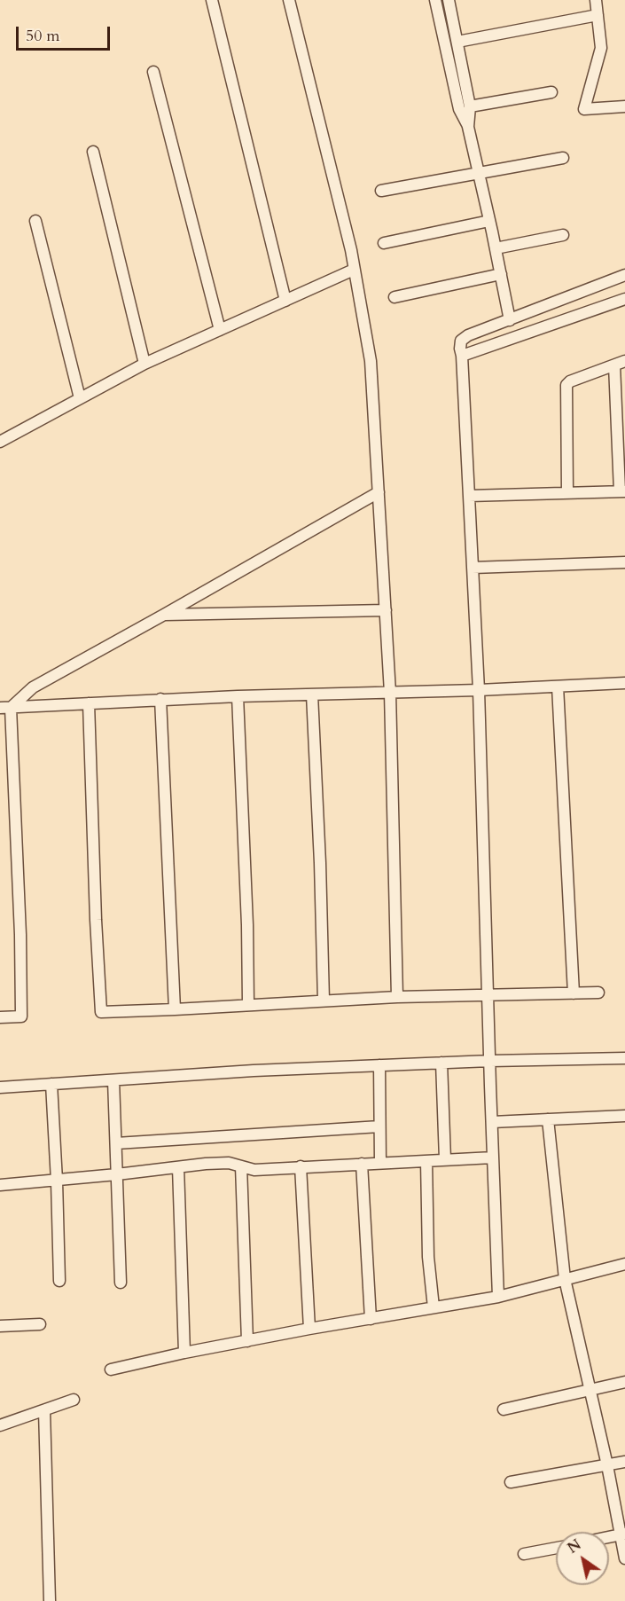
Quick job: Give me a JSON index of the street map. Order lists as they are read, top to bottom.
{
  "scale_bar": "50 m",
  "north": "top left"
}
